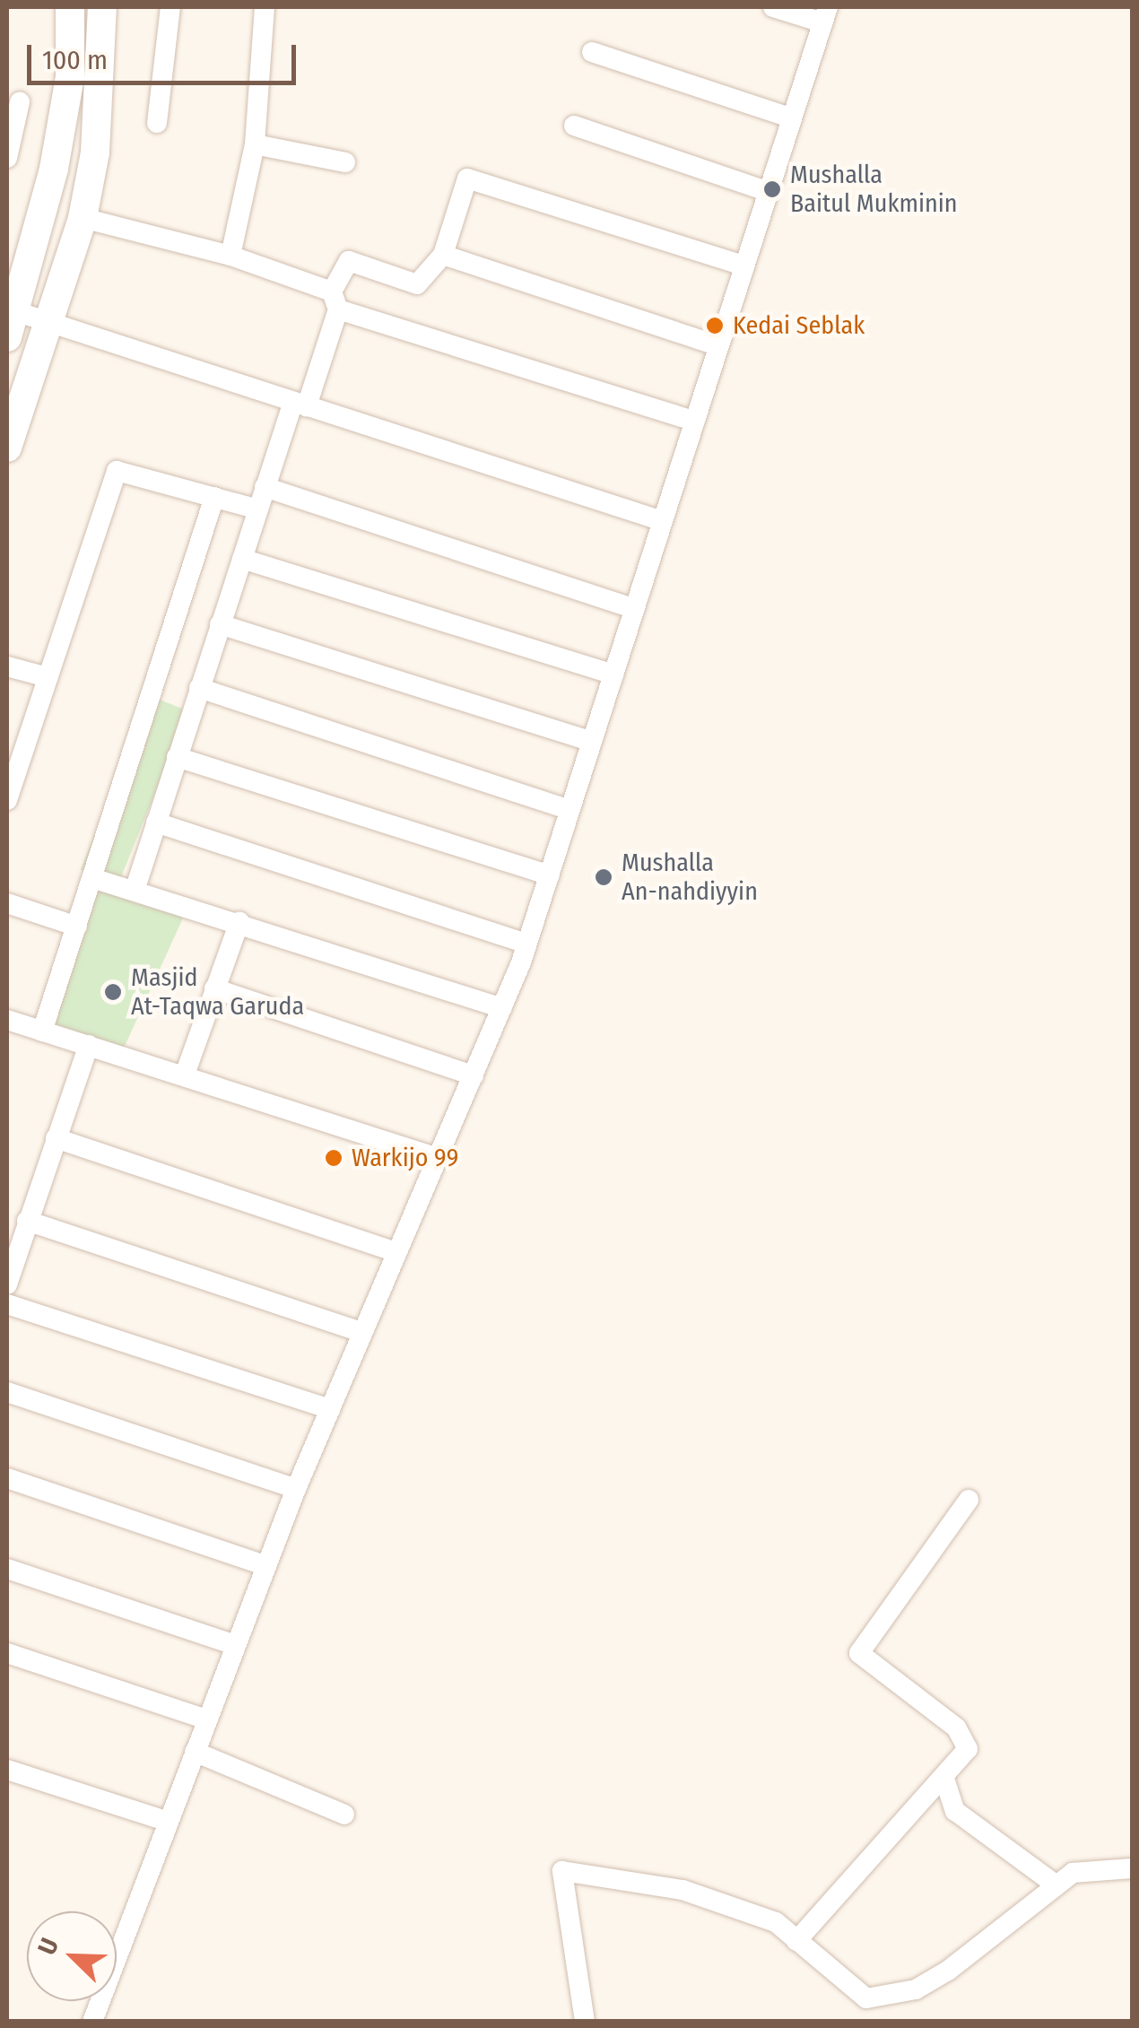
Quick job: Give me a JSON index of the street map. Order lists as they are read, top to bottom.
{
  "places": [
    "Mushalla Baitul Mukminin",
    "Kedai Seblak",
    "Mushalla An-nahdiyyin",
    "Masjid At-Taqwa Garuda",
    "Warkijo 99"
  ],
  "scale_bar": "100 m",
  "north": "top left"
}
